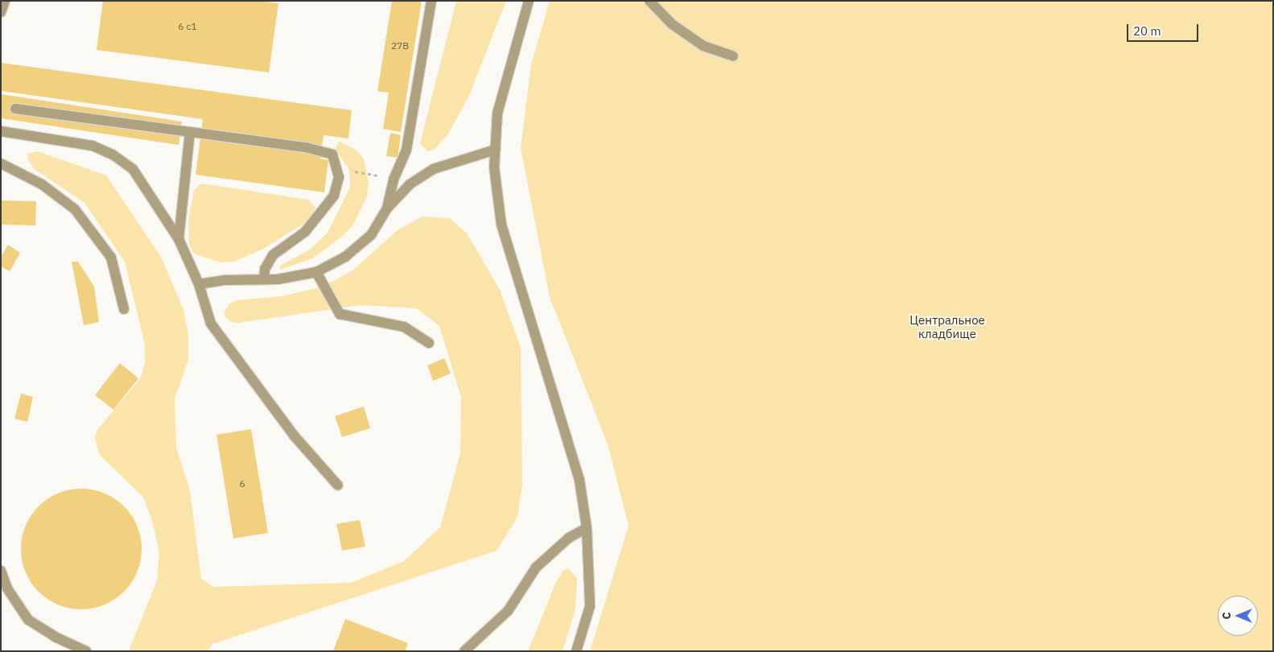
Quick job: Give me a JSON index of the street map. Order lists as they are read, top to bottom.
{
  "parks": ["Центральное кладбище"],
  "house_numbers": ["6 с1", "27В", "6"],
  "scale_bar": "20 m",
  "north": "left"
}
